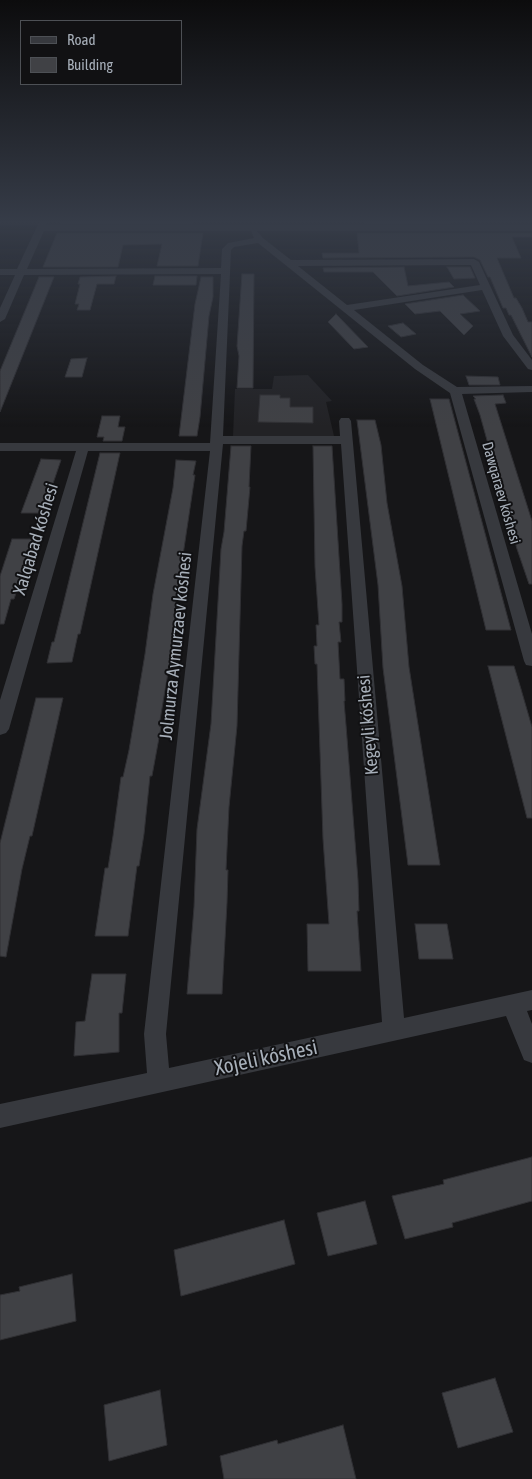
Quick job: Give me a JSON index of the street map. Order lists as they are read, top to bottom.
{
  "streets": {
    "street": [
      "Dawqaraev kóshesi",
      "Xalqabad kóshesi",
      "Jolmurza Aymurzaev kóshesi",
      "Kegeyli kóshesi",
      "Xojeli kóshesi"
    ]
  },
  "crossings": [
    ["Jolmurza Aymurzaev kóshesi", "Xojeli kóshesi"],
    ["Kegeyli kóshesi", "Xojeli kóshesi"]
  ],
  "legend": ["Road", "Building"]
}
